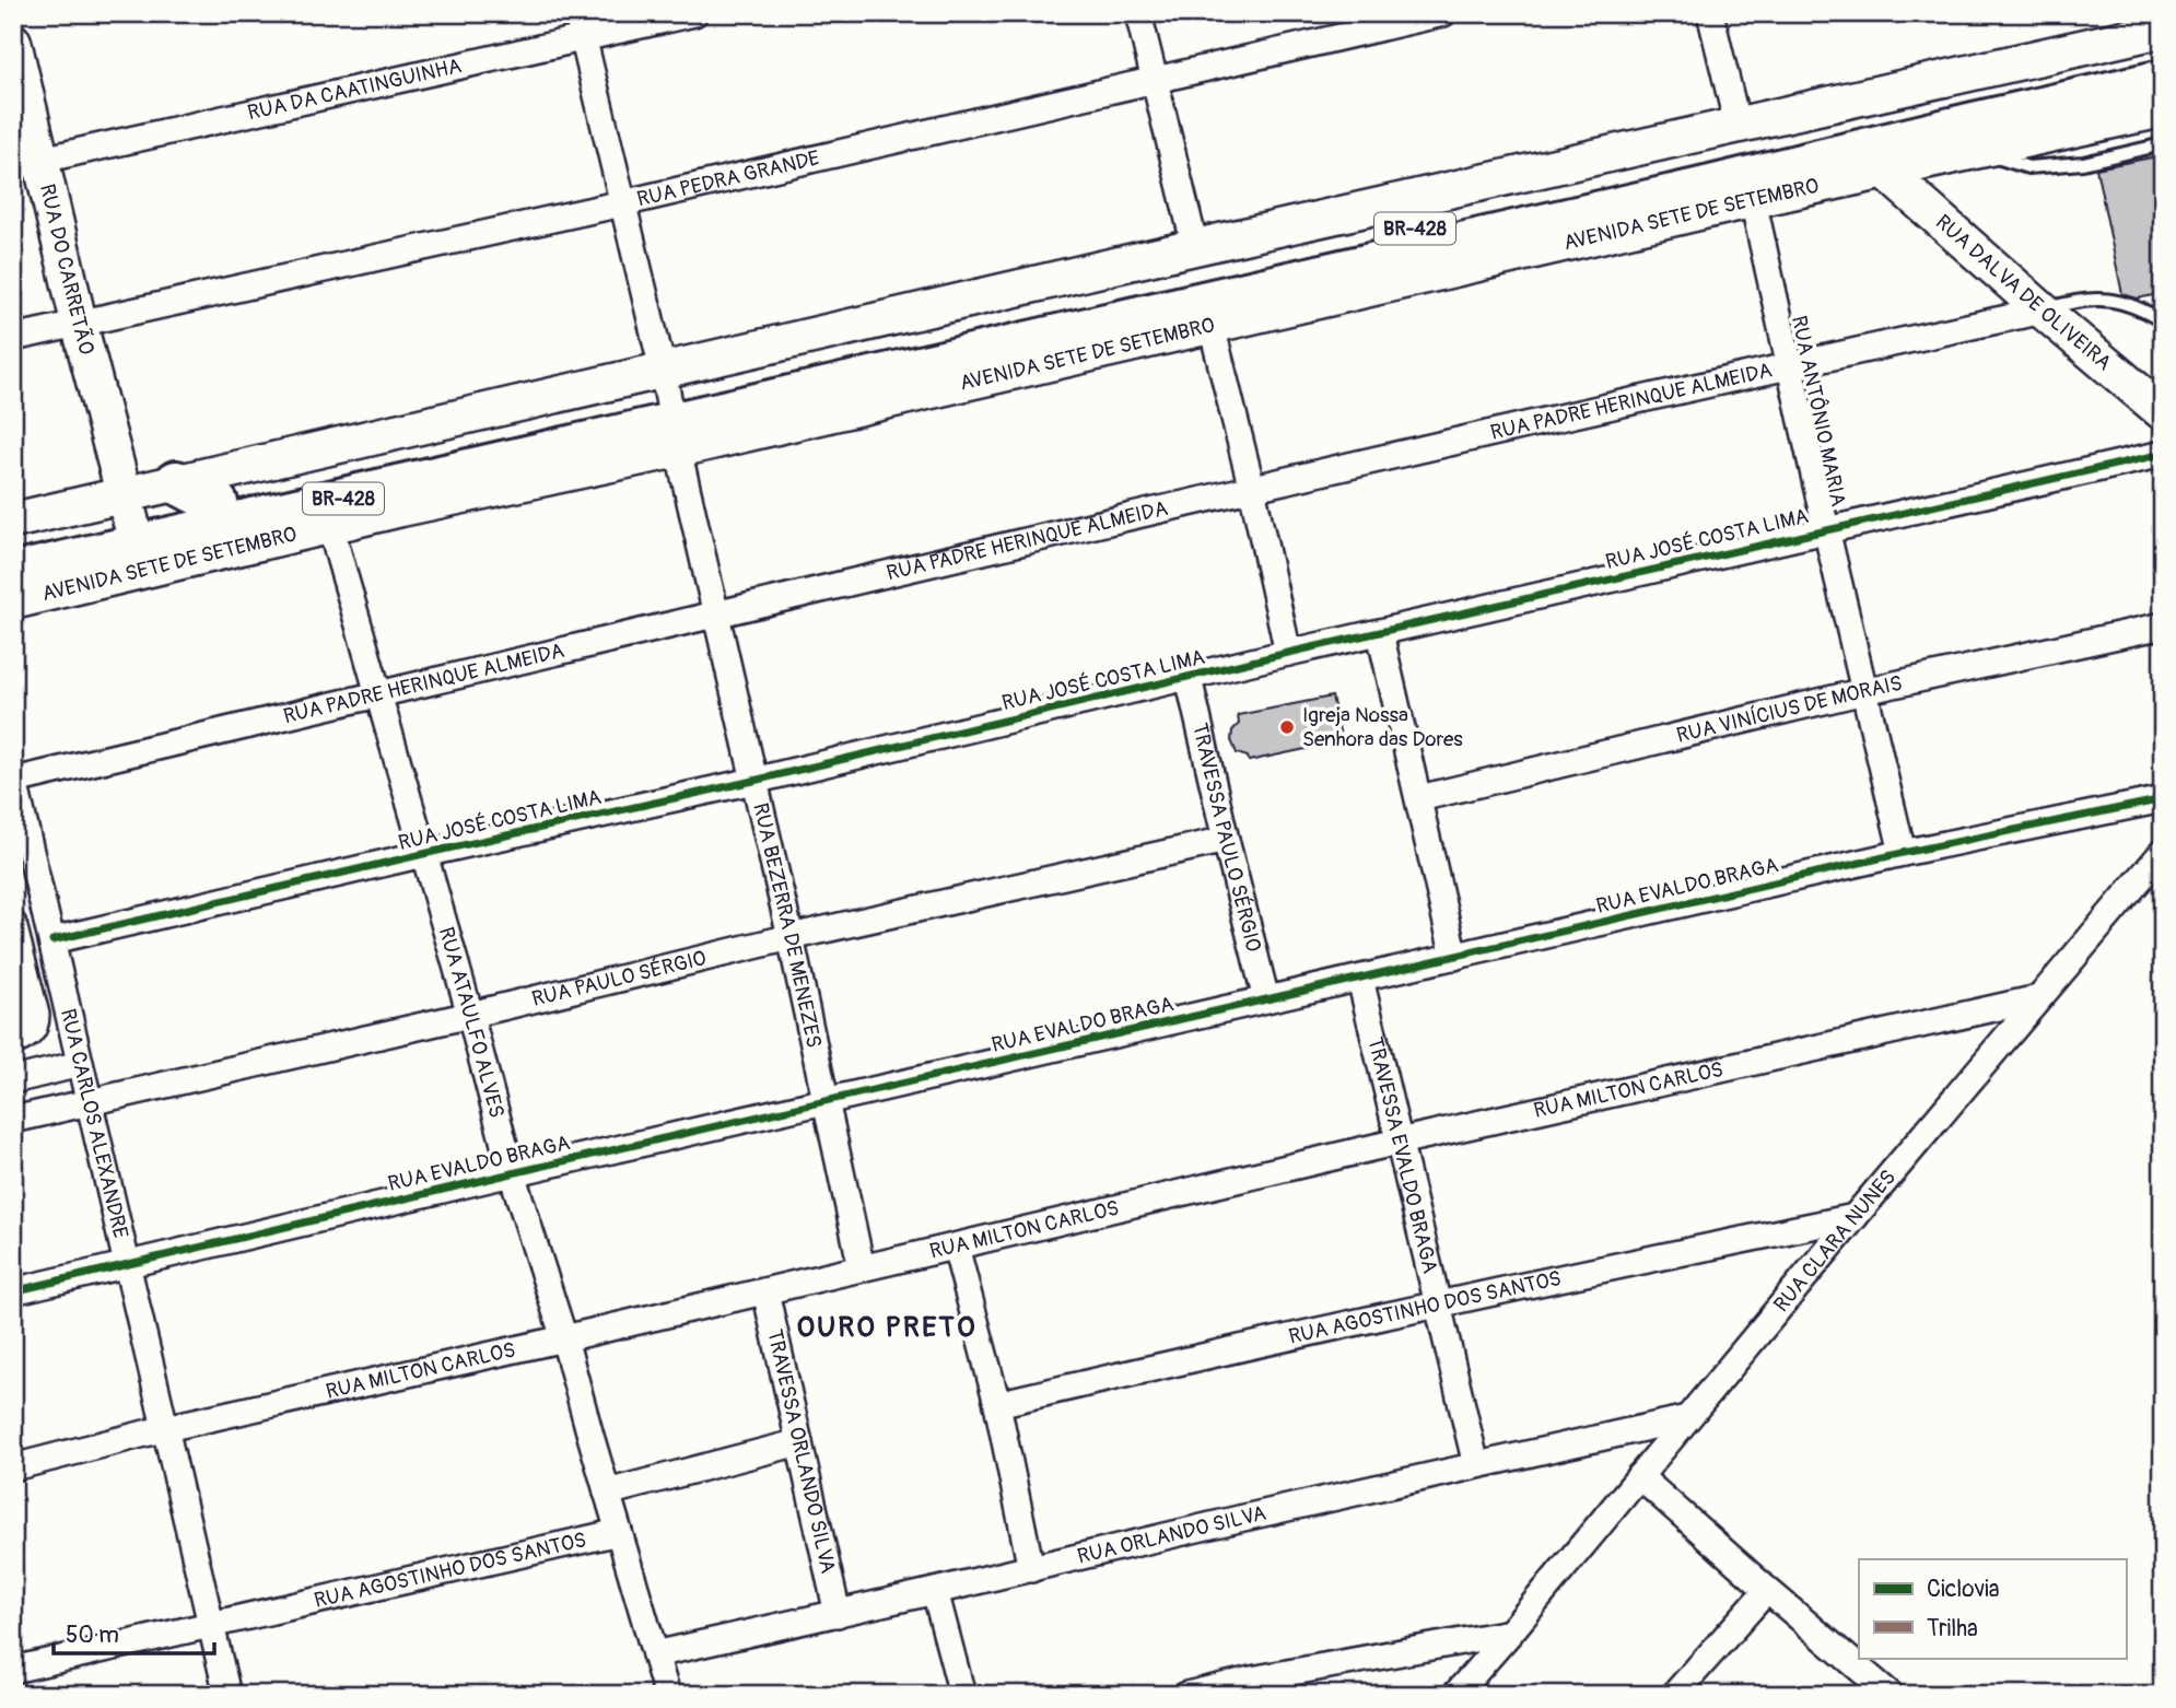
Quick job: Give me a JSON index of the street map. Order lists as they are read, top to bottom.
{
  "streets": {
    "highway": ["AVENIDA SETE DE SETEMBRO", "BR-428"],
    "main road": ["RUA DO CARRETÃO", "RUA DALVA DE OLIVEIRA"],
    "street": [
      "RUA DA CAATINGUINHA",
      "RUA PEDRA GRANDE",
      "RUA PADRE HERINQUE ALMEIDA",
      "RUA ANTÔNIO MARIA",
      "RUA JOSÉ COSTA LIMA",
      "RUA VINÍCIUS DE MORAIS",
      "TRAVESSA PAULO SÉRGIO",
      "RUA EVALDO BRAGA",
      "RUA BEZERRA DE MENEZES",
      "RUA PAULO SÉRGIO",
      "RUA ATAULFO ALVES",
      "RUA MILTON CARLOS",
      "RUA CARLOS ALEXANDRE",
      "TRAVESSA EVALDO BRAGA",
      "RUA CLARA NUNES",
      "RUA AGOSTINHO DOS SANTOS",
      "TRAVESSA ORLANDO SILVA",
      "RUA ORLANDO SILVA"
    ]
  },
  "crossings": [
    ["RUA DA CAATINGUINHA", "RUA DO CARRETÃO"],
    ["RUA DA CAATINGUINHA", "RUA BEZERRA DE MENEZES"],
    ["RUA PEDRA GRANDE", "RUA DO CARRETÃO"],
    ["RUA PEDRA GRANDE", "RUA BEZERRA DE MENEZES"],
    ["AVENIDA SETE DE SETEMBRO", "RUA DO CARRETÃO"],
    ["AVENIDA SETE DE SETEMBRO", "RUA DALVA DE OLIVEIRA"],
    ["AVENIDA SETE DE SETEMBRO", "RUA ANTÔNIO MARIA"],
    ["AVENIDA SETE DE SETEMBRO", "RUA BEZERRA DE MENEZES"],
    ["AVENIDA SETE DE SETEMBRO", "RUA ATAULFO ALVES"],
    ["RUA DALVA DE OLIVEIRA", "RUA PADRE HERINQUE ALMEIDA"],
    ["RUA PADRE HERINQUE ALMEIDA", "RUA ANTÔNIO MARIA"],
    ["RUA PADRE HERINQUE ALMEIDA", "RUA BEZERRA DE MENEZES"],
    ["RUA PADRE HERINQUE ALMEIDA", "RUA ATAULFO ALVES"],
    ["RUA PADRE HERINQUE ALMEIDA", "RUA CARLOS ALEXANDRE"],
    ["RUA ANTÔNIO MARIA", "RUA JOSÉ COSTA LIMA"],
    ["RUA ANTÔNIO MARIA", "RUA VINÍCIUS DE MORAIS"],
    ["RUA ANTÔNIO MARIA", "RUA EVALDO BRAGA"],
    ["RUA JOSÉ COSTA LIMA", "TRAVESSA PAULO SÉRGIO"],
    ["RUA JOSÉ COSTA LIMA", "RUA BEZERRA DE MENEZES"],
    ["RUA JOSÉ COSTA LIMA", "RUA ATAULFO ALVES"],
    ["RUA JOSÉ COSTA LIMA", "RUA CARLOS ALEXANDRE"],
    ["TRAVESSA PAULO SÉRGIO", "RUA EVALDO BRAGA"],
    ["TRAVESSA PAULO SÉRGIO", "RUA PAULO SÉRGIO"],
    ["RUA EVALDO BRAGA", "RUA BEZERRA DE MENEZES"],
    ["RUA EVALDO BRAGA", "RUA ATAULFO ALVES"],
    ["RUA EVALDO BRAGA", "RUA CARLOS ALEXANDRE"],
    ["RUA EVALDO BRAGA", "TRAVESSA EVALDO BRAGA"],
    ["RUA BEZERRA DE MENEZES", "RUA PAULO SÉRGIO"],
    ["RUA BEZERRA DE MENEZES", "RUA MILTON CARLOS"],
    ["RUA PAULO SÉRGIO", "RUA ATAULFO ALVES"],
    ["RUA PAULO SÉRGIO", "RUA CARLOS ALEXANDRE"],
    ["RUA ATAULFO ALVES", "RUA MILTON CARLOS"],
    ["RUA ATAULFO ALVES", "RUA AGOSTINHO DOS SANTOS"],
    ["RUA ATAULFO ALVES", "RUA ORLANDO SILVA"],
    ["RUA MILTON CARLOS", "RUA CARLOS ALEXANDRE"],
    ["RUA MILTON CARLOS", "TRAVESSA EVALDO BRAGA"],
    ["RUA MILTON CARLOS", "RUA CLARA NUNES"],
    ["RUA MILTON CARLOS", "TRAVESSA ORLANDO SILVA"],
    ["RUA CARLOS ALEXANDRE", "RUA AGOSTINHO DOS SANTOS"],
    ["TRAVESSA EVALDO BRAGA", "RUA AGOSTINHO DOS SANTOS"],
    ["TRAVESSA EVALDO BRAGA", "RUA ORLANDO SILVA"],
    ["RUA CLARA NUNES", "RUA AGOSTINHO DOS SANTOS"],
    ["RUA CLARA NUNES", "RUA ORLANDO SILVA"],
    ["TRAVESSA ORLANDO SILVA", "RUA ORLANDO SILVA"]
  ],
  "districts": ["OURO PRETO"],
  "places": ["Igreja Nossa Senhora das Dores"],
  "legend": ["Ciclovia", "Trilha"],
  "scale_bar": "50 m"
}
